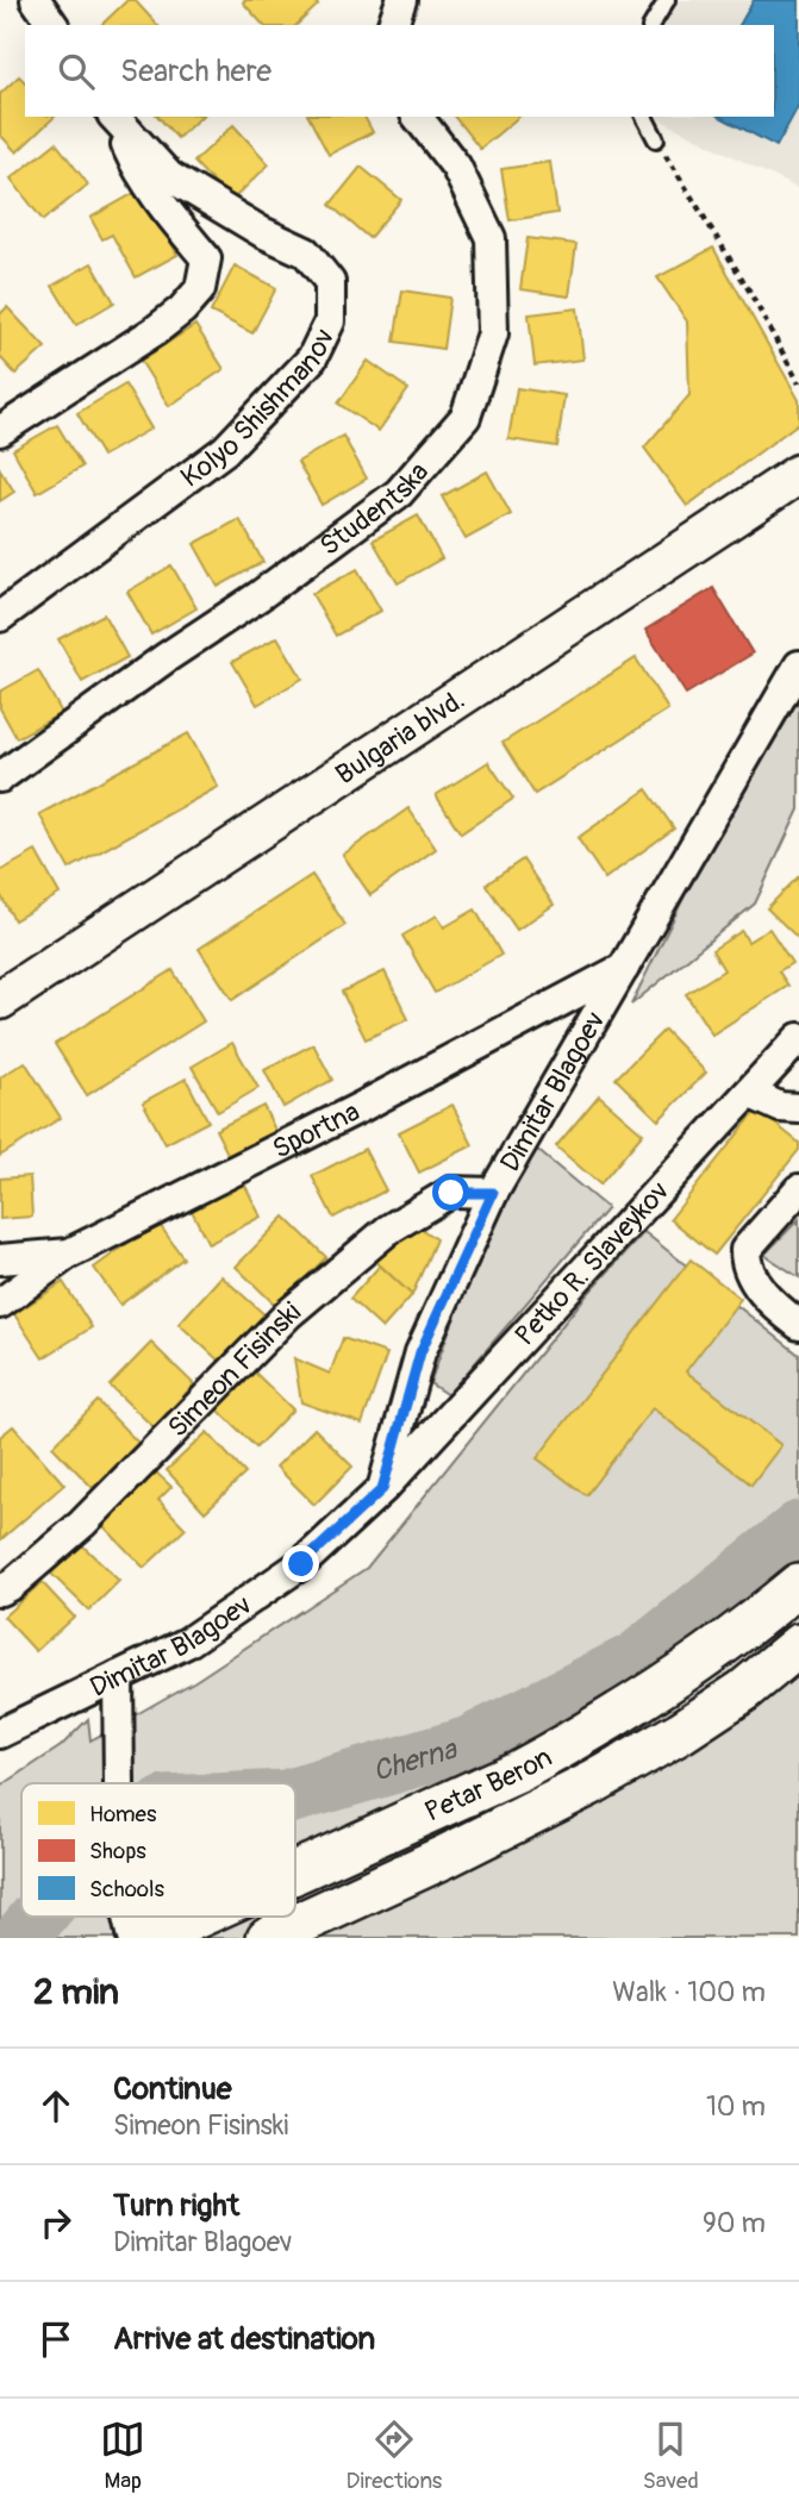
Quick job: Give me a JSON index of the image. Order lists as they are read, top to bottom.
{
  "streets": {
    "main road": ["Petar Beron"],
    "street": [
      "Kolyo Shishmanov",
      "Studentska",
      "Bulgaria blvd.",
      "Dimitar Blagoev",
      "Sportna",
      "Petko R. Slaveykov",
      "Simeon Fisinski"
    ]
  },
  "crossings": [
    ["Dimitar Blagoev", "Sportna"],
    ["Dimitar Blagoev", "Petko R. Slaveykov"],
    ["Dimitar Blagoev", "Simeon Fisinski"]
  ],
  "water": ["Cherna"],
  "legend": ["Homes", "Shops", "Schools"],
  "page": {
    "search": "Search here",
    "heading": ["2 min", "Walk · 100 m"],
    "list": [
      ["Continue", "Simeon Fisinski", "10 m"],
      ["Turn right", "Dimitar Blagoev", "90 m"],
      "Arrive at destination"
    ],
    "nav": ["Map", "Directions", "Saved"]
  }
}
